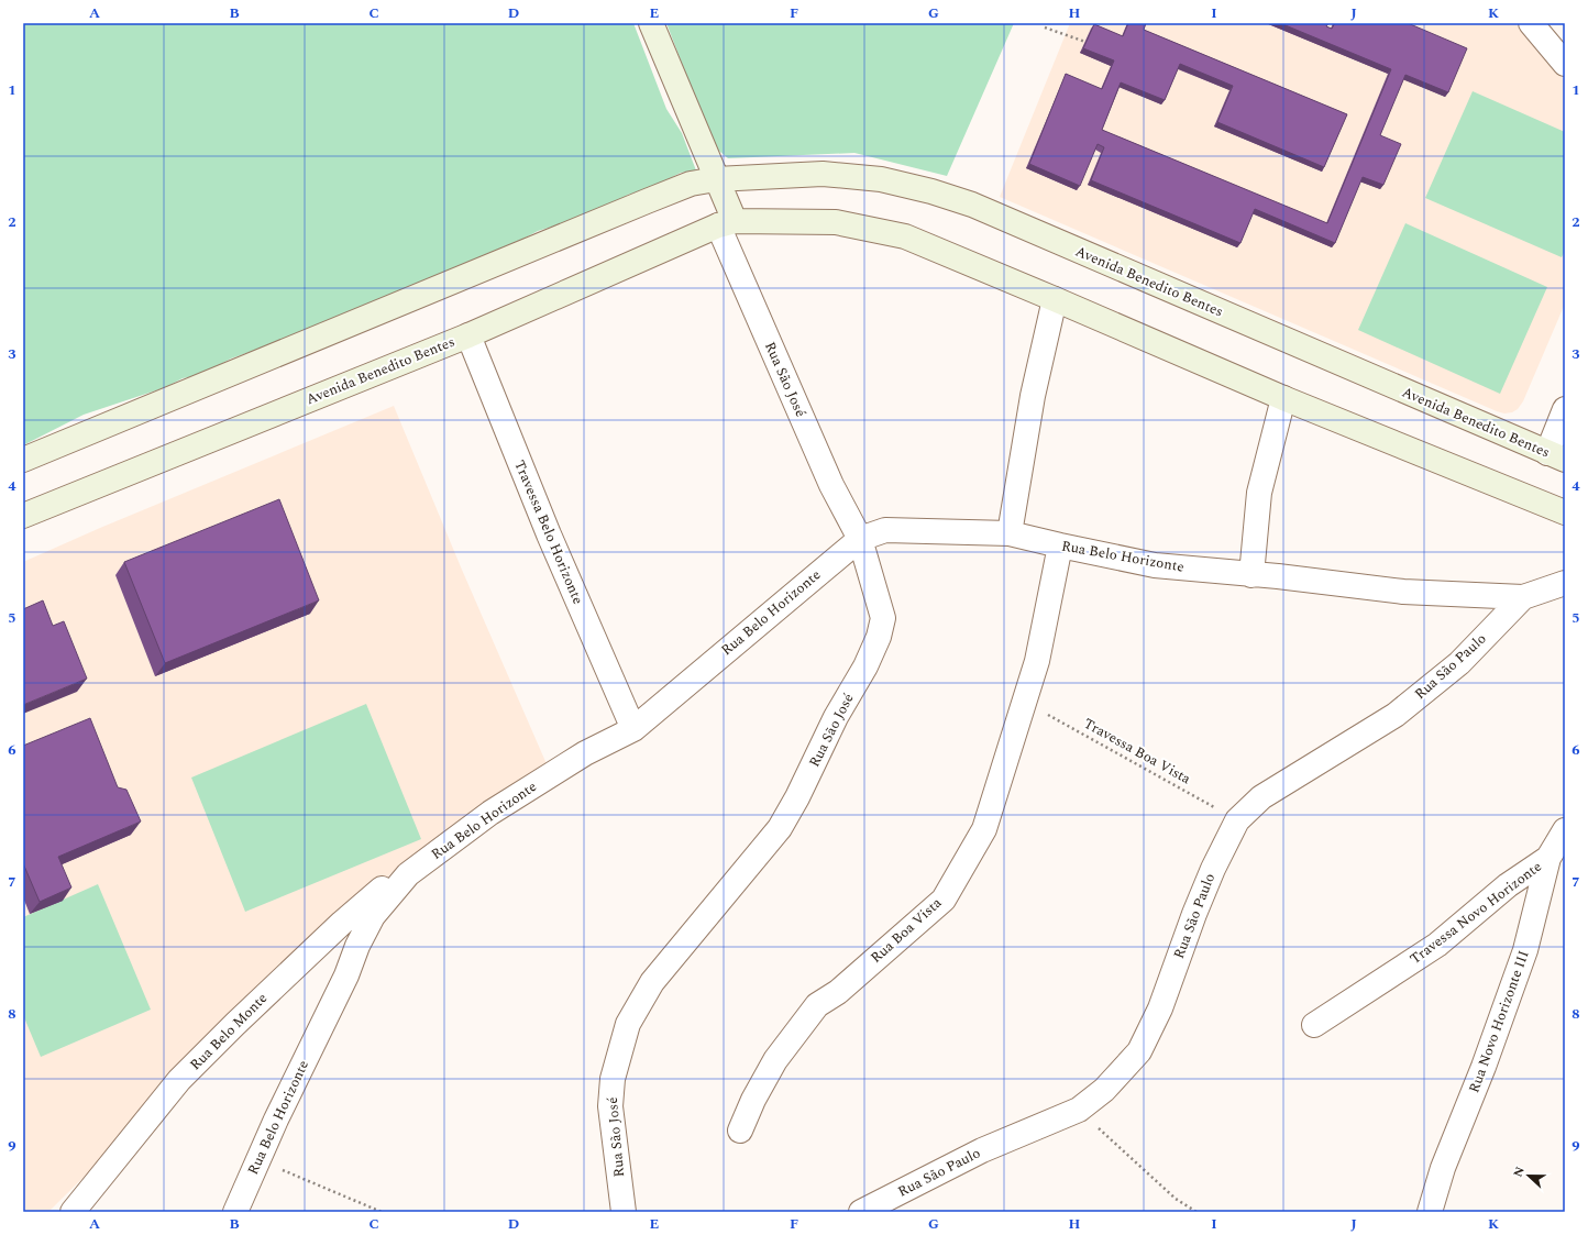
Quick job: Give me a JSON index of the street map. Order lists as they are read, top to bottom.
{
  "streets": {
    "street": [
      "Avenida Benedito Bentes",
      "Rua São José",
      "Travessa Belo Horizonte",
      "Rua Belo Horizonte",
      "Rua São Paulo",
      "Travessa Novo Horizonte",
      "Rua Boa Vista",
      "Rua Novo Horizonte III",
      "Rua Belo Monte"
    ],
    "path": ["Travessa Boa Vista"]
  },
  "crossings": [
    ["Avenida Benedito Bentes", "Rua São José"],
    ["Avenida Benedito Bentes", "Travessa Belo Horizonte"],
    ["Rua São José", "Rua Belo Horizonte"],
    ["Travessa Belo Horizonte", "Rua Belo Horizonte"],
    ["Rua Belo Horizonte", "Rua São Paulo"],
    ["Rua Belo Horizonte", "Rua Boa Vista"],
    ["Rua Belo Horizonte", "Rua Belo Monte"],
    ["Rua São Paulo", "Travessa Boa Vista"],
    ["Travessa Boa Vista", "Rua Boa Vista"],
    ["Travessa Novo Horizonte", "Rua Novo Horizonte III"]
  ],
  "north": "left",
  "grid": {
    "columns": [
      "A",
      "B",
      "C",
      "D",
      "E",
      "F",
      "G",
      "H",
      "I",
      "J",
      "K"
    ],
    "rows": [
      "1",
      "2",
      "3",
      "4",
      "5",
      "6",
      "7",
      "8",
      "9"
    ]
  }
}
